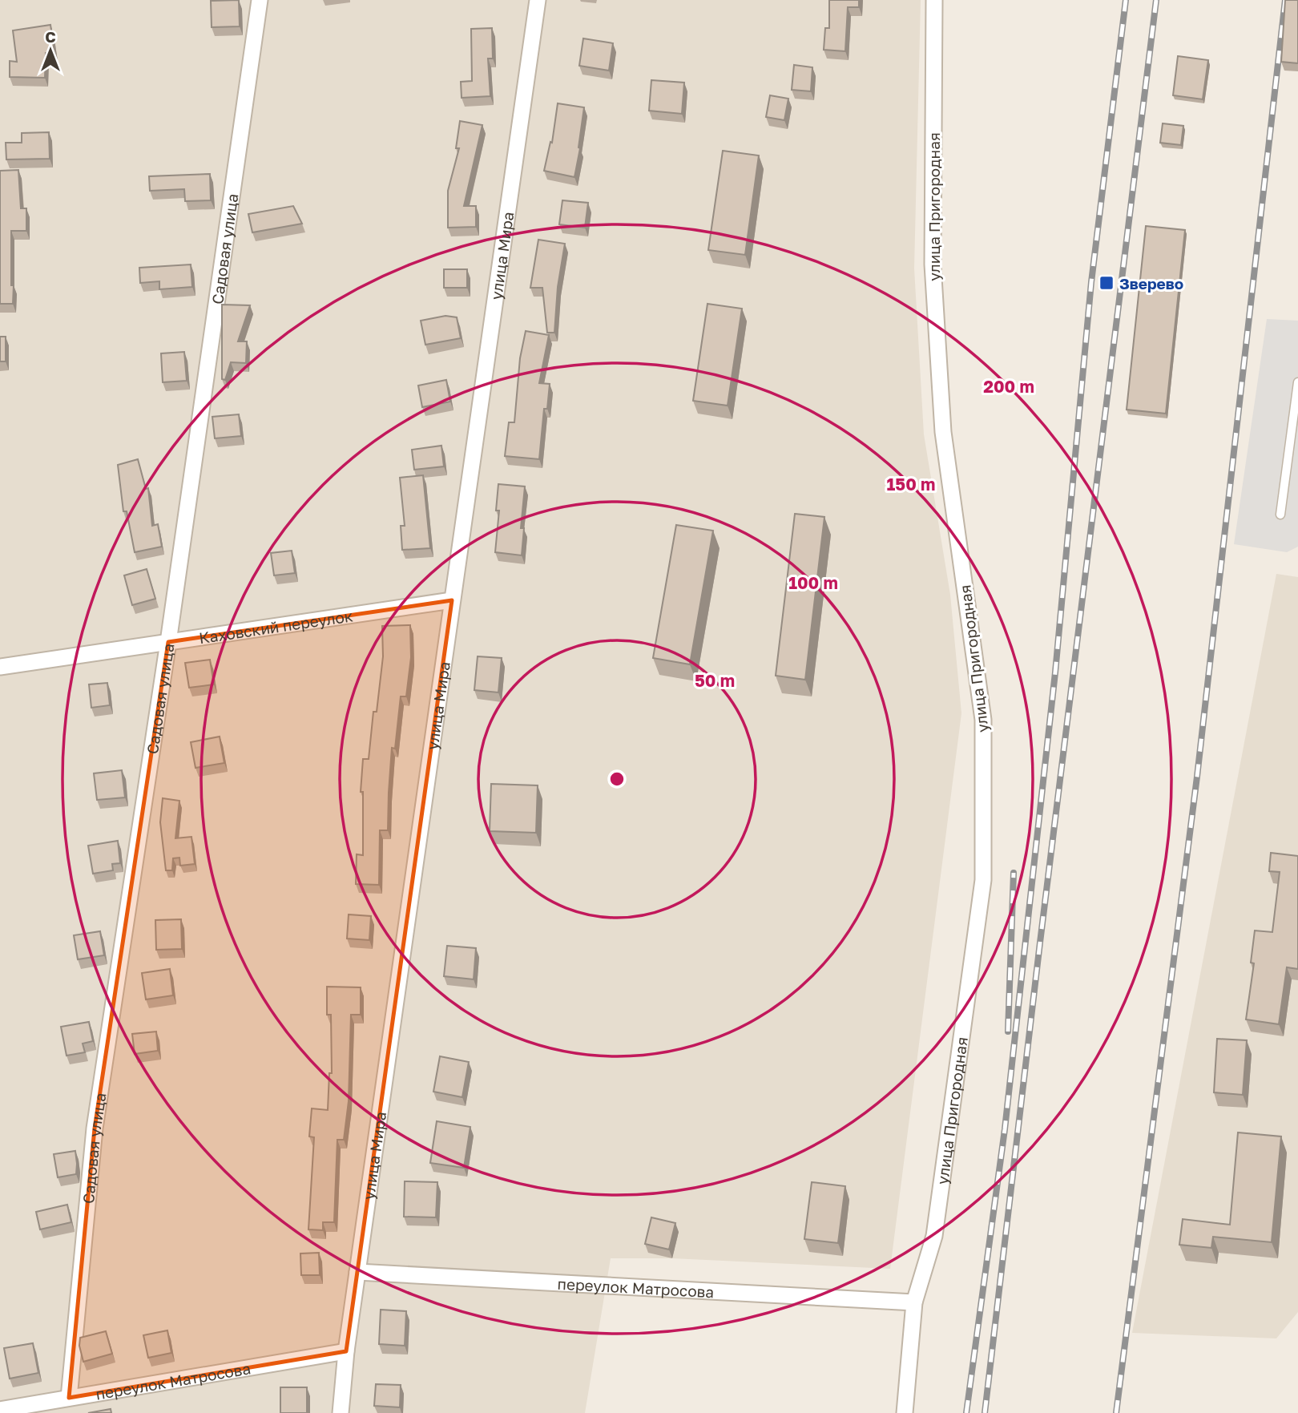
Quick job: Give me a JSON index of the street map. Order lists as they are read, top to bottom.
{
  "streets": {
    "street": [
      "улица Пригородная",
      "Садовая улица",
      "улица Мира",
      "Каховский переулок",
      "переулок Матросова"
    ]
  },
  "crossings": [
    ["улица Пригородная", "переулок Матросова"],
    ["Садовая улица", "Каховский переулок"],
    ["Садовая улица", "переулок Матросова"],
    ["улица Мира", "Каховский переулок"],
    ["улица Мира", "переулок Матросова"]
  ],
  "places": {
    "transit": ["Зверево"]
  },
  "north": "top",
  "rings": [
    "200 m",
    "150 m",
    "100 m",
    "50 m"
  ]
}
